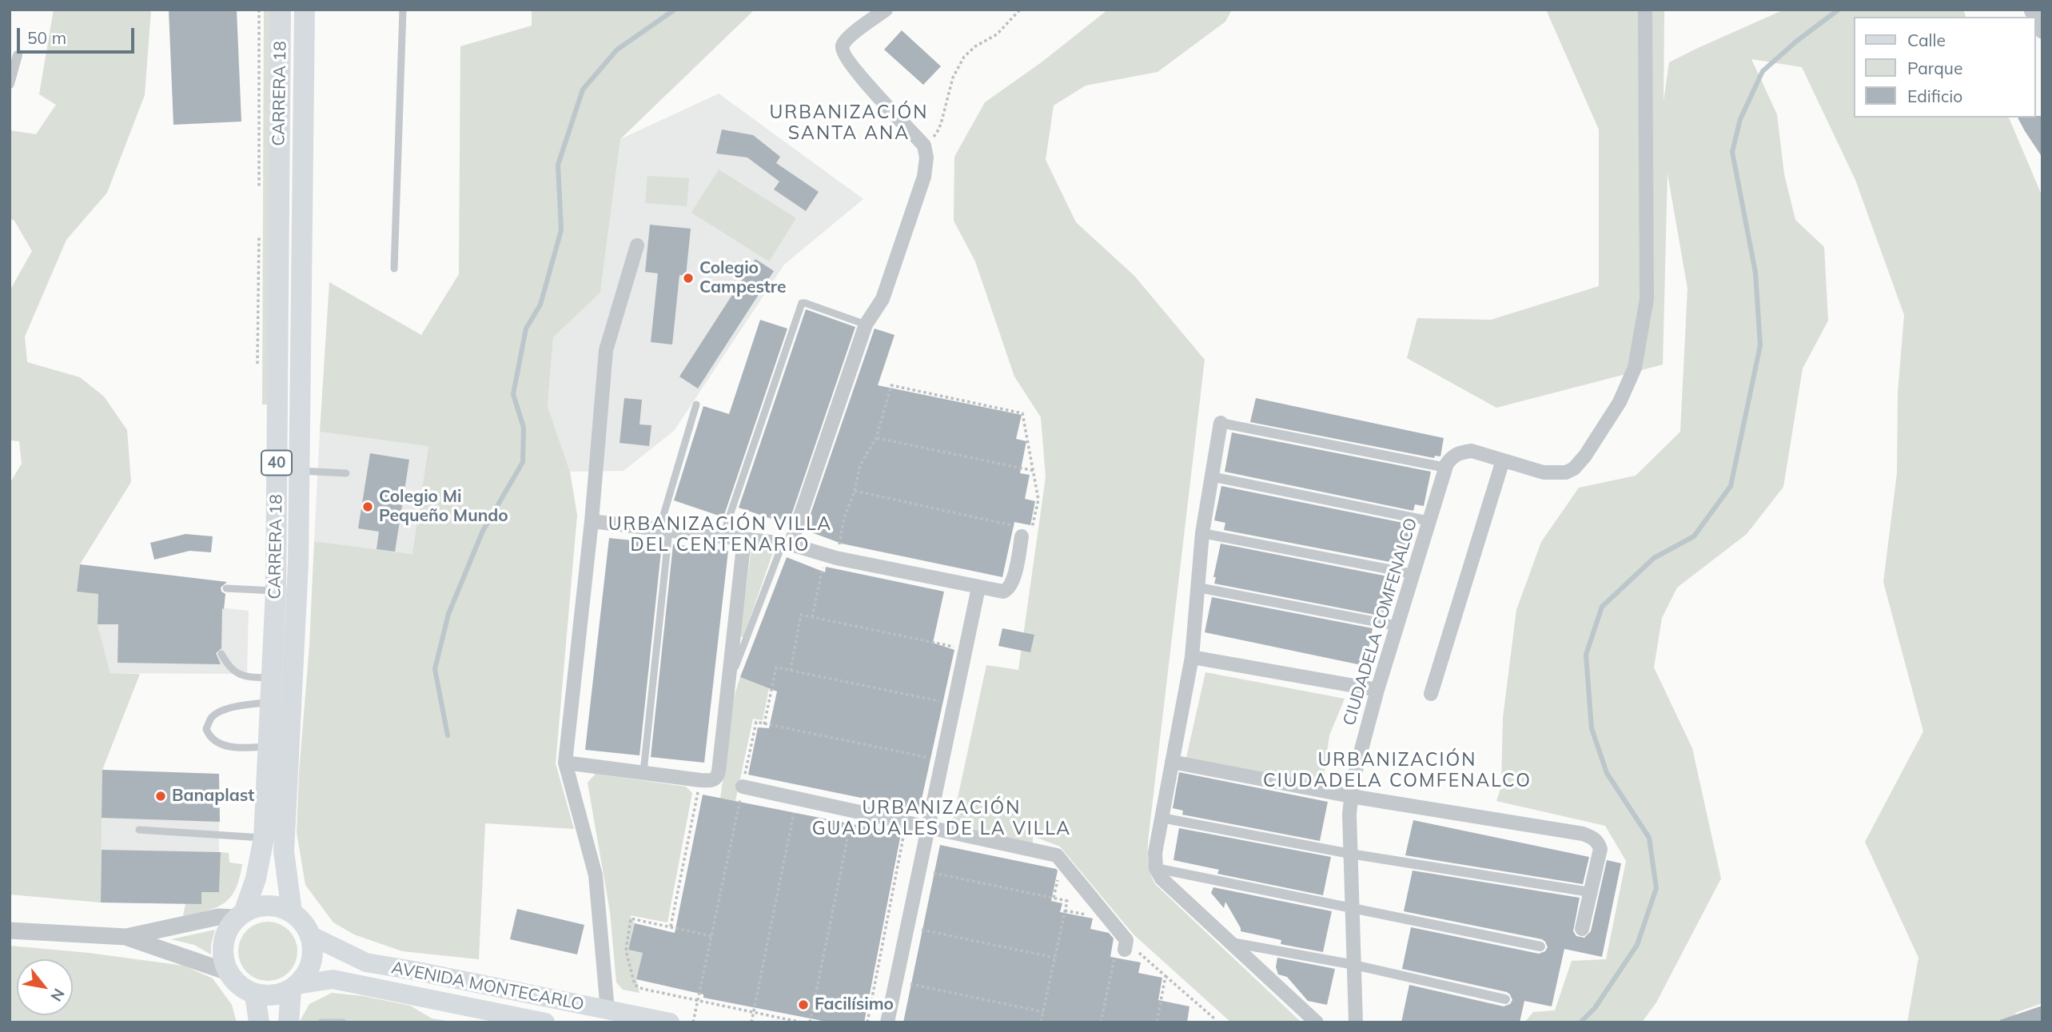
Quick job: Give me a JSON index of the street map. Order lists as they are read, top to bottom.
{
  "streets": {
    "main road": ["CARRERA 18", "40", "AVENIDA MONTECARLO"],
    "street": ["CIUDADELA COMFENALCO"]
  },
  "crossings": [
    ["CARRERA 18", "40"],
    ["CARRERA 18", "AVENIDA MONTECARLO"],
    ["40", "AVENIDA MONTECARLO"]
  ],
  "districts": [
    "URBANIZACIÓN SANTA ANA",
    "URBANIZACIÓN VILLA DEL CENTENARIO",
    "URBANIZACIÓN CIUDADELA COMFENALCO",
    "URBANIZACIÓN GUADUALES DE LA VILLA"
  ],
  "places": [
    "Colegio Campestre",
    "Colegio Mi Pequeño Mundo",
    "Banaplast",
    "Facilísimo"
  ],
  "legend": ["Calle", "Parque", "Edificio"],
  "scale_bar": "50 m",
  "north": "bottom right"
}
